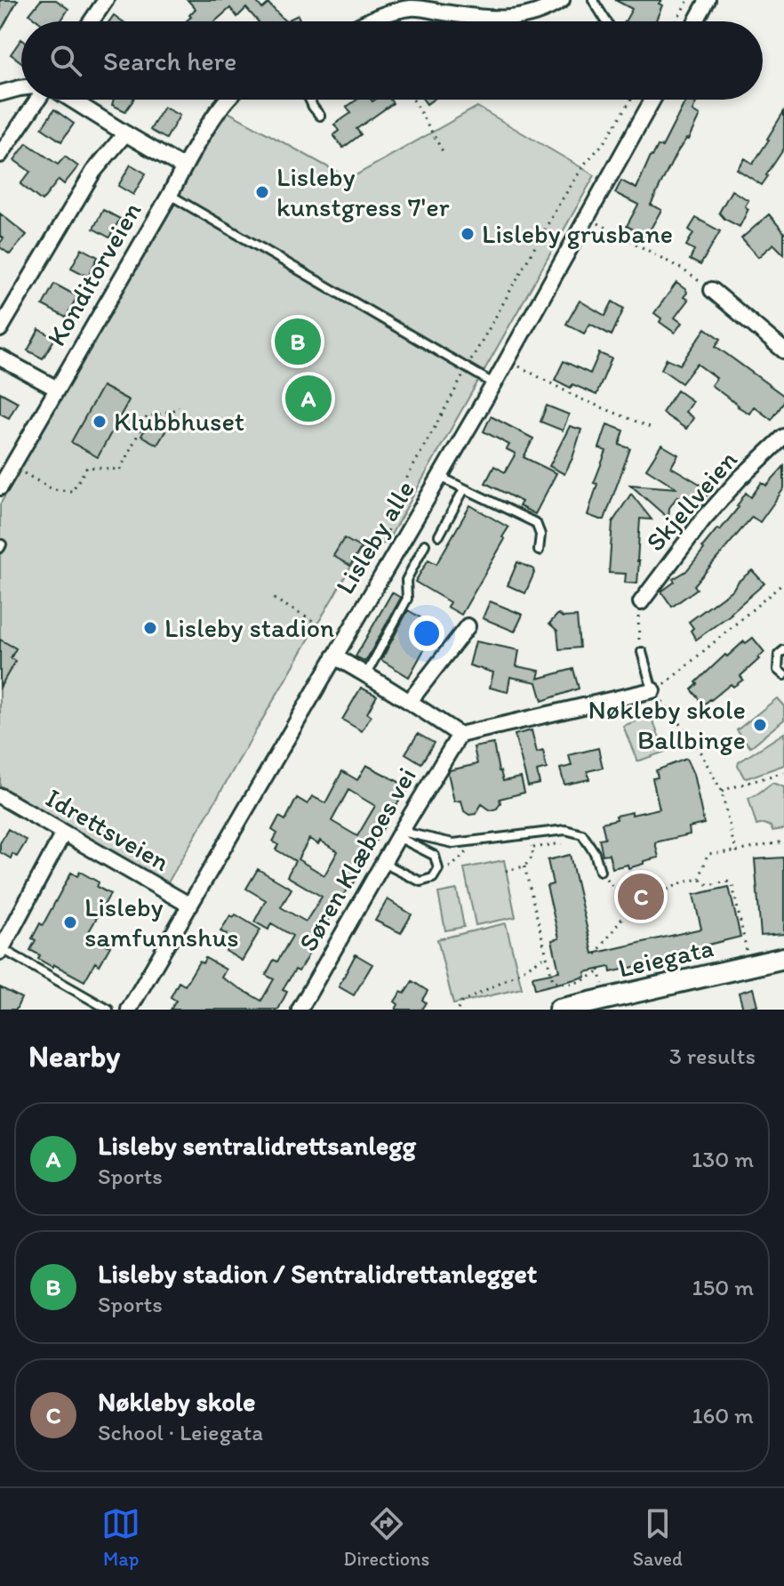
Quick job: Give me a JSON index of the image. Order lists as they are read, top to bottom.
{
  "streets": {
    "street": [
      "Konditorveien",
      "Skjellveien",
      "Lisleby alle",
      "Idrettsveien",
      "Søren Klæboes vei",
      "Leiegata"
    ]
  },
  "crossings": [
    ["Lisleby alle", "Idrettsveien"]
  ],
  "places": [
    "Lisleby kunstgress 7'er",
    "Lisleby grusbane",
    "Klubbhuset",
    "Lisleby stadion",
    "Nøkleby skole Ballbinge",
    "Lisleby samfunnshus"
  ],
  "page": {
    "search": "Search here",
    "pins": ["B", "A", "C"],
    "heading": ["Nearby", "3 results"],
    "list": [
      {
        "mark": "A",
        "name": "Lisleby sentralidrettsanlegg",
        "note": "Sports",
        "value": "130 m"
      },
      {
        "mark": "B",
        "name": "Lisleby stadion / Sentralidrettanlegget",
        "note": "Sports",
        "value": "150 m"
      },
      {
        "mark": "C",
        "name": "Nøkleby skole",
        "note": "School · Leiegata",
        "value": "160 m"
      }
    ],
    "nav": ["Map", "Directions", "Saved"]
  }
}
